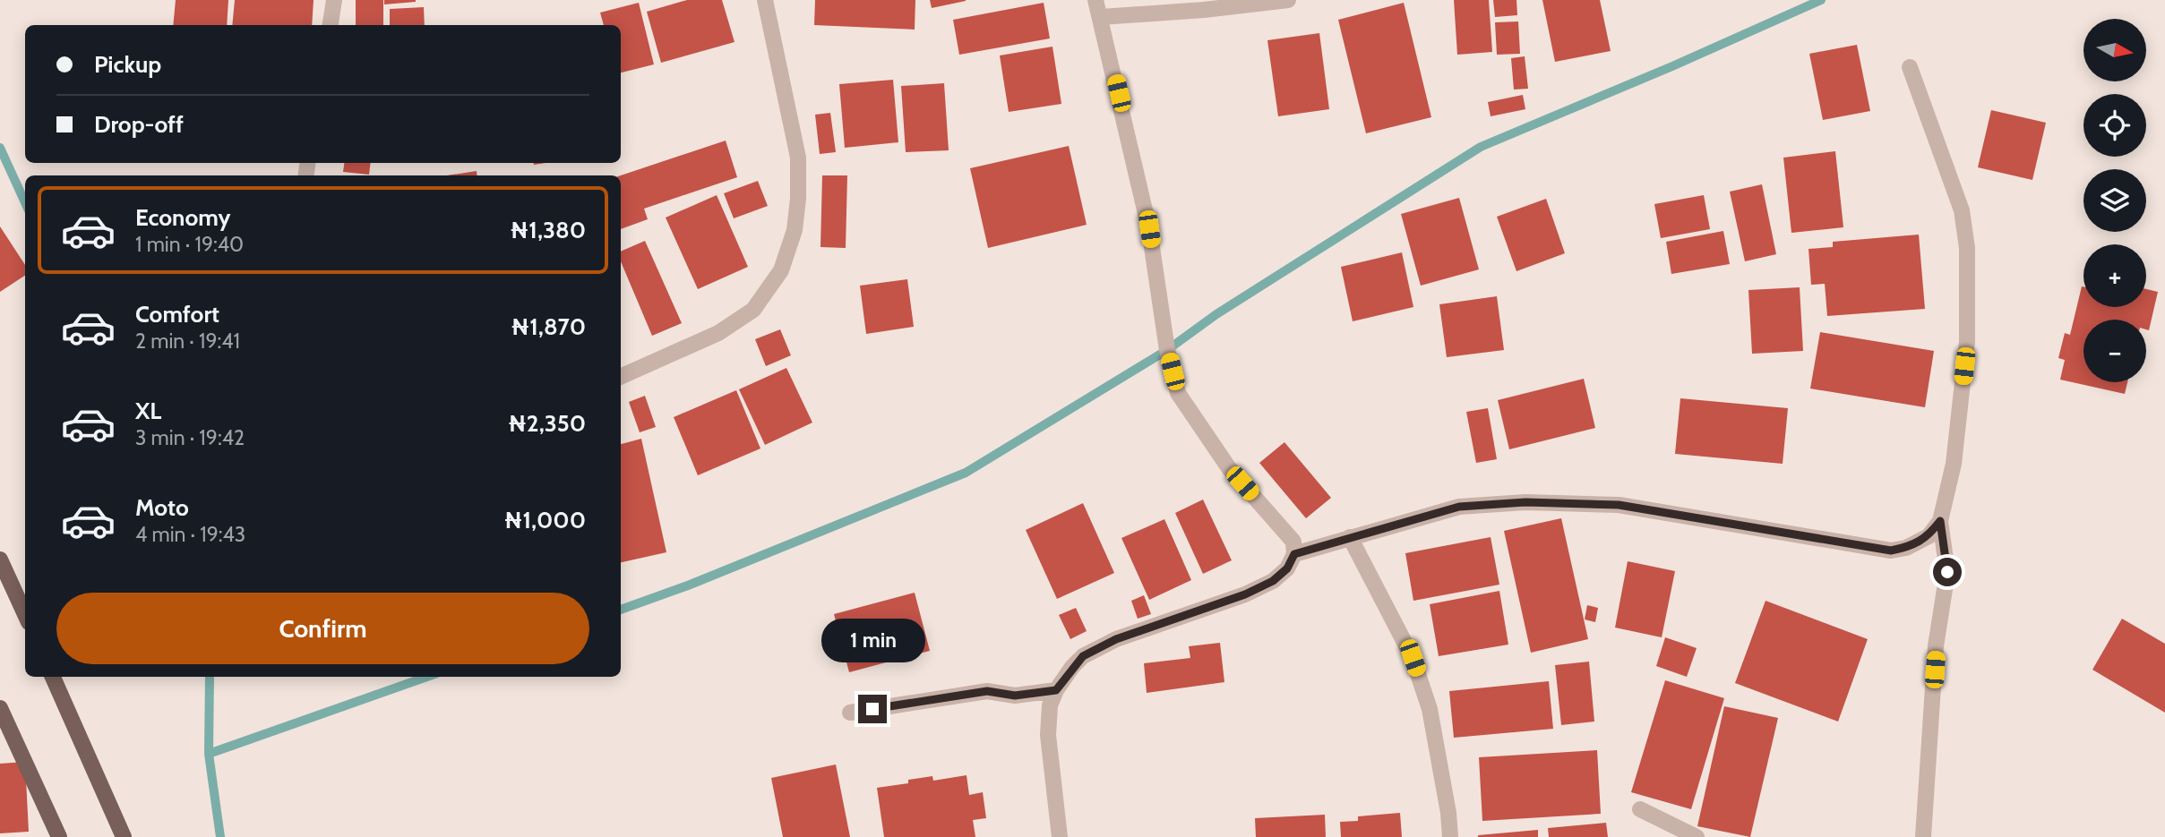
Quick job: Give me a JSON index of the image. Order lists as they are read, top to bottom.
{
  "north": "right",
  "page": {
    "map_buttons": ["+", "−"],
    "banner": ["Pickup", "Drop-off"],
    "list": [
      {
        "name": "Economy",
        "note": "1 min · 19:40",
        "value": "₦1,380"
      },
      {
        "name": "Comfort",
        "note": "2 min · 19:41",
        "value": "₦1,870"
      },
      {
        "name": "XL",
        "note": "3 min · 19:42",
        "value": "₦2,350"
      },
      {
        "name": "Moto",
        "note": "4 min · 19:43",
        "value": "₦1,000"
      }
    ],
    "buttons": "Confirm",
    "bubble": "1 min"
  }
}
